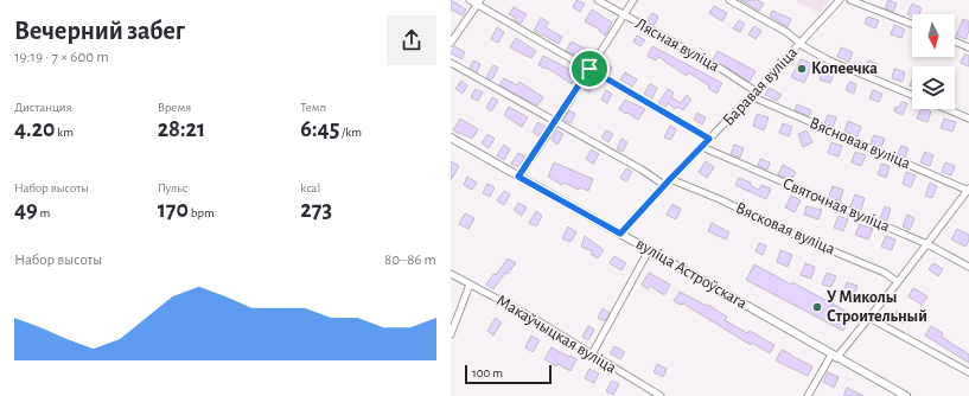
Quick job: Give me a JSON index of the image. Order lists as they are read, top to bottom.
{
  "streets": {
    "street": [
      "Лясная вуліца",
      "Баравая вуліца",
      "Вясновая вуліца",
      "Святочная вуліца",
      "Вясковая вуліца",
      "вуліца Астроўскага",
      "Макаўчыцкая вуліца"
    ]
  },
  "crossings": [
    ["Лясная вуліца", "Баравая вуліца"],
    ["Баравая вуліца", "Вясновая вуліца"],
    ["Баравая вуліца", "Святочная вуліца"],
    ["Баравая вуліца", "Вясковая вуліца"],
    ["Баравая вуліца", "вуліца Астроўскага"]
  ],
  "places": ["Копеечка", "У Миколы Строительный"],
  "scale_bar": "100 m",
  "north": "bottom",
  "page": {
    "heading": ["Вечерний забег", "19:19 · 7 × 600 m"],
    "stats": [
      ["Дистанция", "4.20 km"],
      ["Время", "28:21"],
      ["Темп", "6:45 /km"],
      ["Набор высоты", "49 m"],
      ["Пульс", "170 bpm"],
      ["kcal", "273"]
    ],
    "chart": ["Набор высоты", "80–86 m"],
    "scale": "100 m"
  }
}
